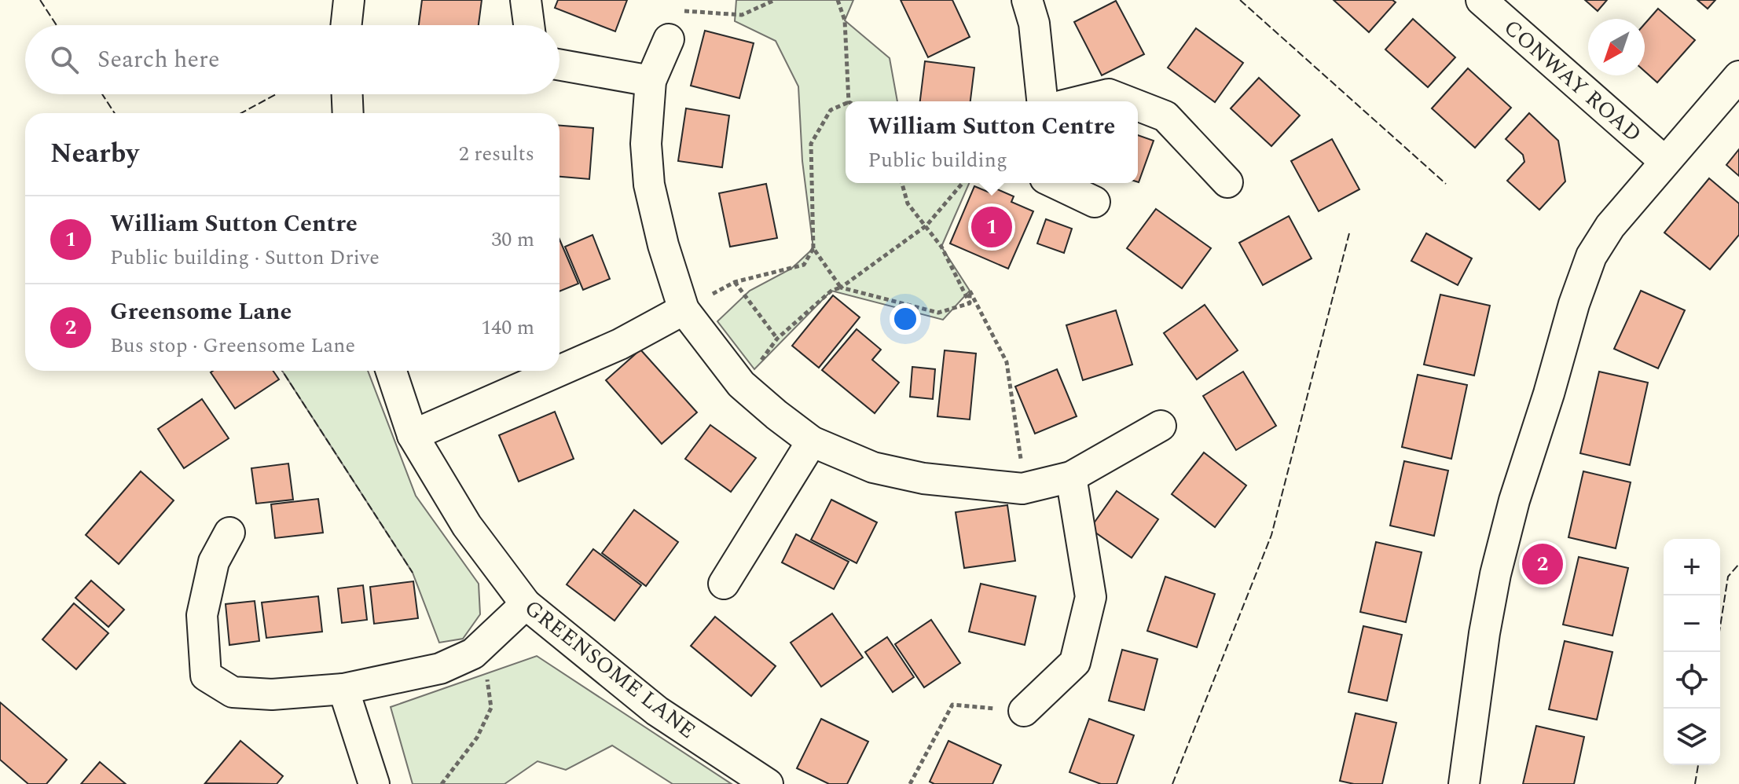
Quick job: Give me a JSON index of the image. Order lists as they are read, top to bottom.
{
  "streets": {
    "street": ["CONWAY ROAD", "GREENSOME LANE"]
  },
  "north": "bottom left",
  "page": {
    "search": "Search here",
    "popup": ["William Sutton Centre", "Public building"],
    "heading": ["Nearby", "2 results"],
    "list": [
      {
        "mark": "1",
        "name": "William Sutton Centre",
        "note": "Public building · Sutton Drive",
        "value": "30 m"
      },
      {
        "mark": "2",
        "name": "Greensome Lane",
        "note": "Bus stop · Greensome Lane",
        "value": "140 m"
      }
    ],
    "pins": ["1", "2"],
    "map_buttons": ["+", "−"]
  }
}
